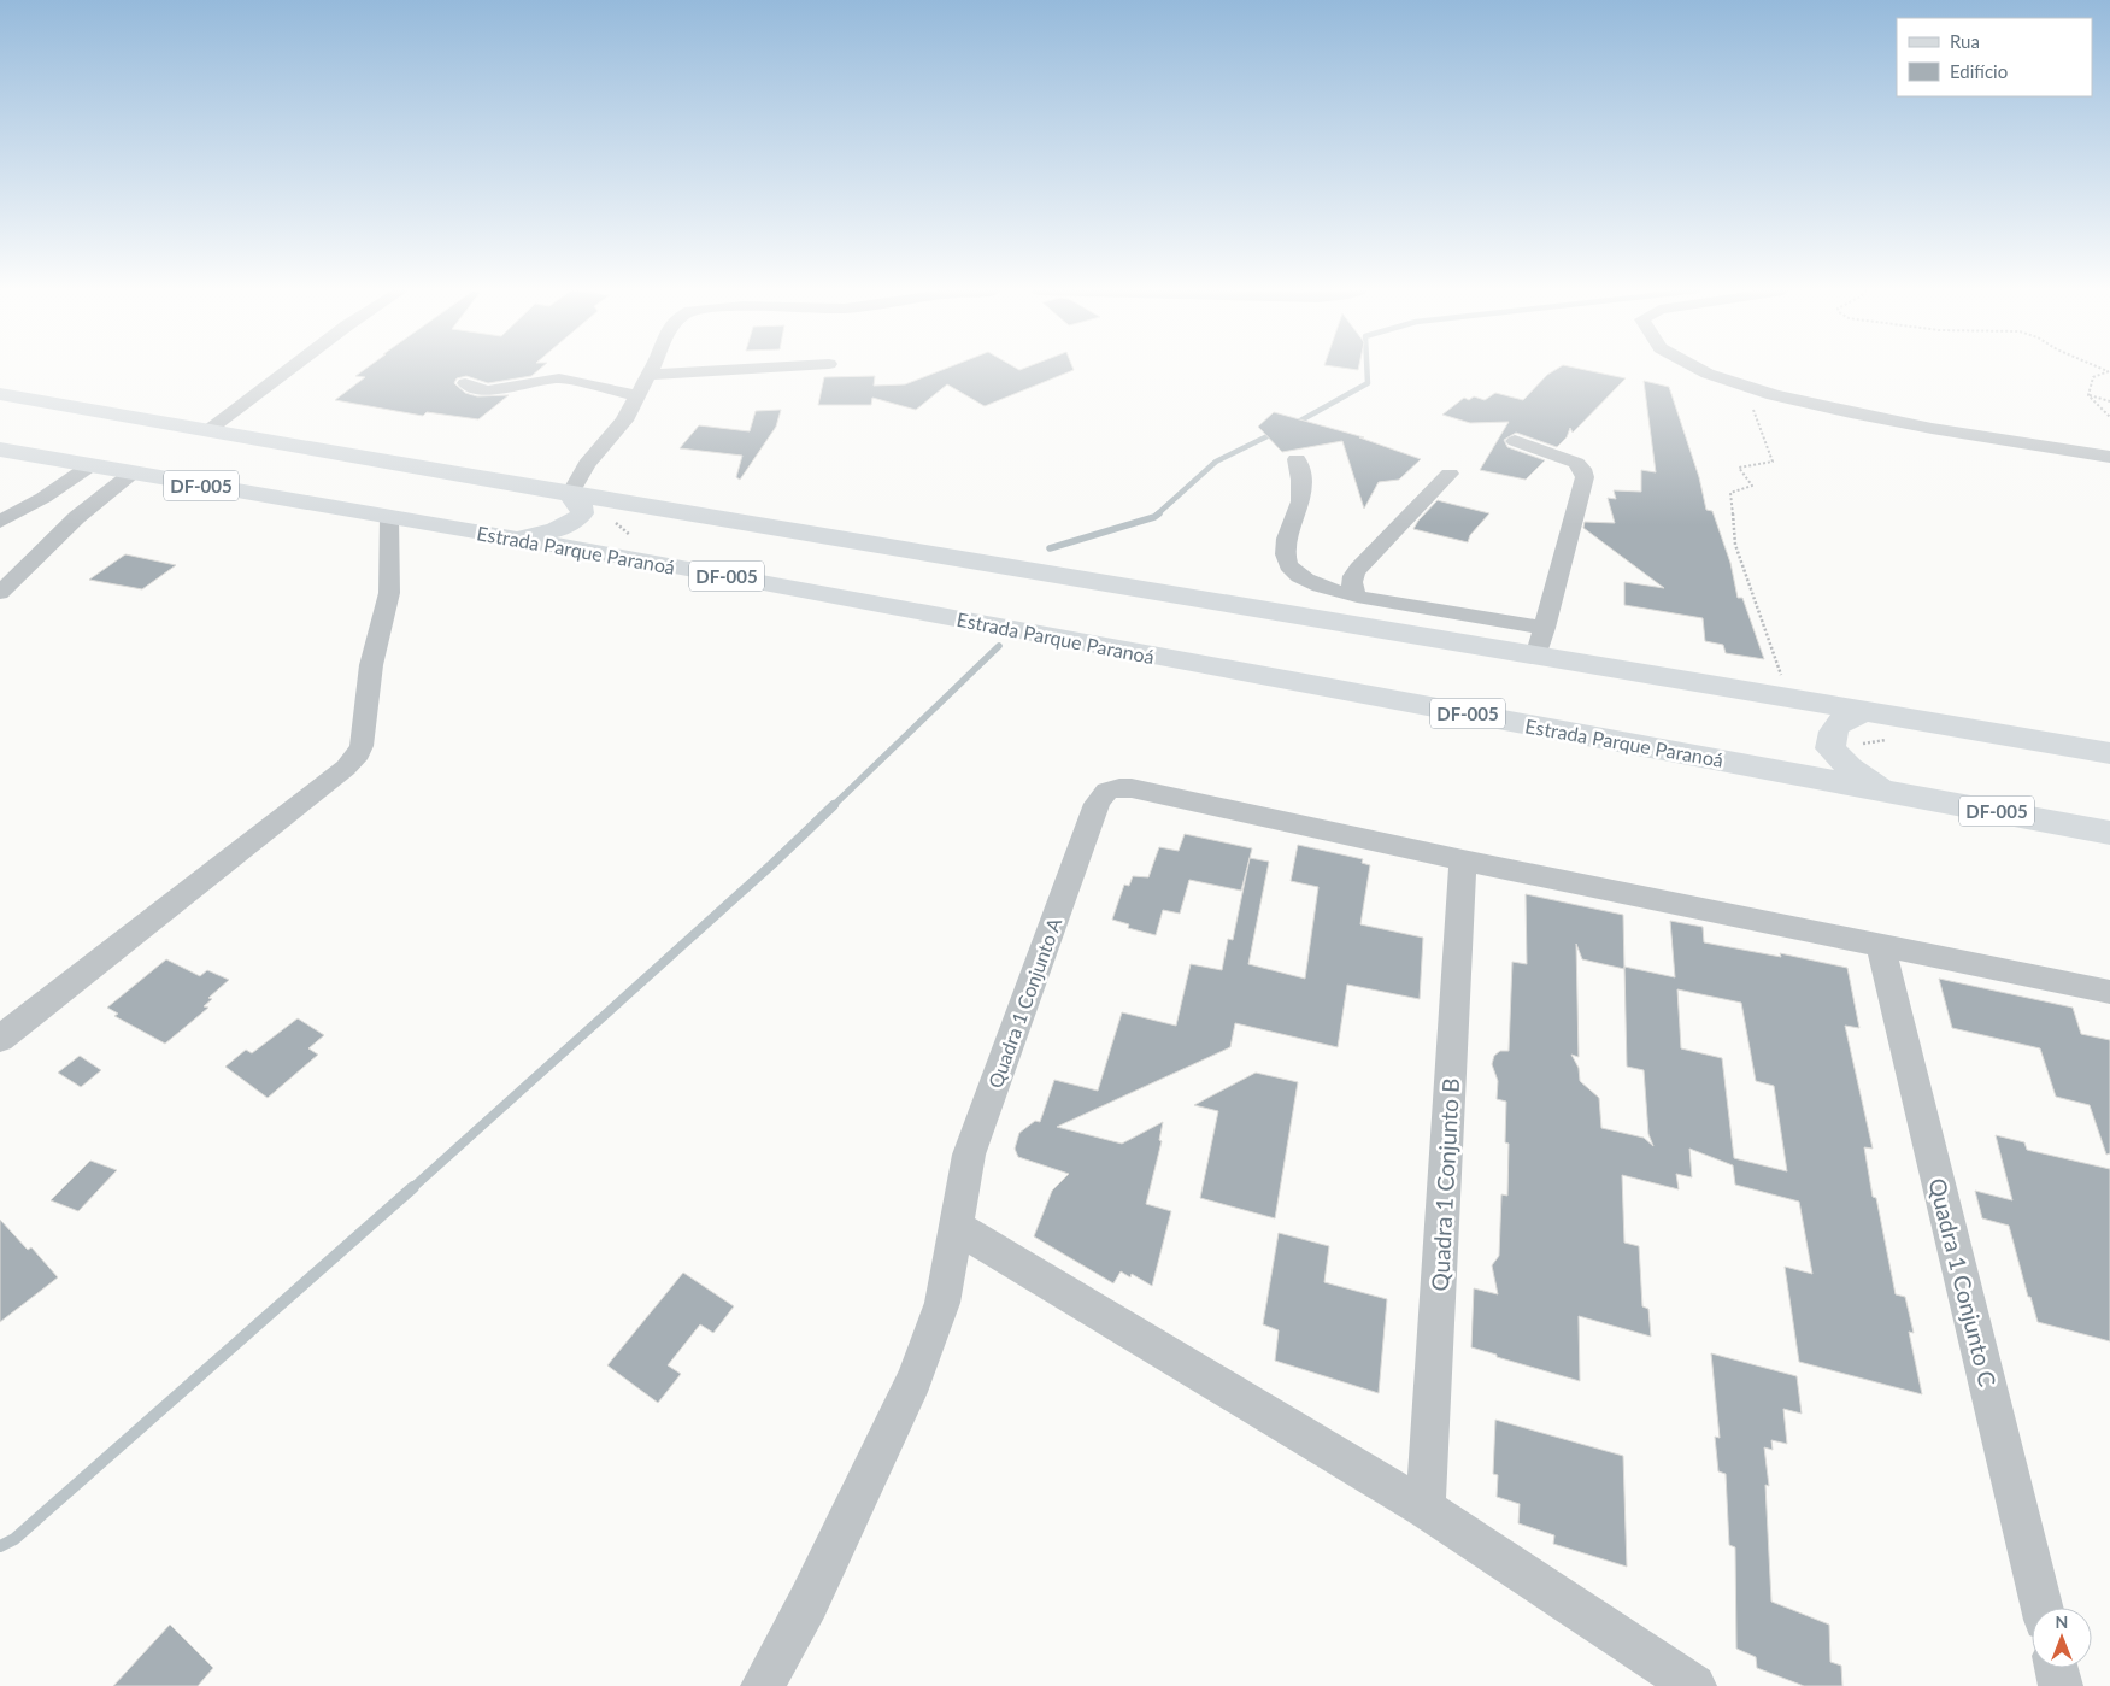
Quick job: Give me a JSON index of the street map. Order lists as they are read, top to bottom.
{
  "streets": {
    "main road": ["DF-005", "Estrada Parque Paranoá"],
    "street": ["Quadra 1 Conjunto A", "Quadra 1 Conjunto B", "Quadra 1 Conjunto C"]
  },
  "crossings": [
    ["Quadra 1 Conjunto A", "Quadra 1 Conjunto B"]
  ],
  "legend": ["Rua", "Edifício"],
  "north": "top"
}
